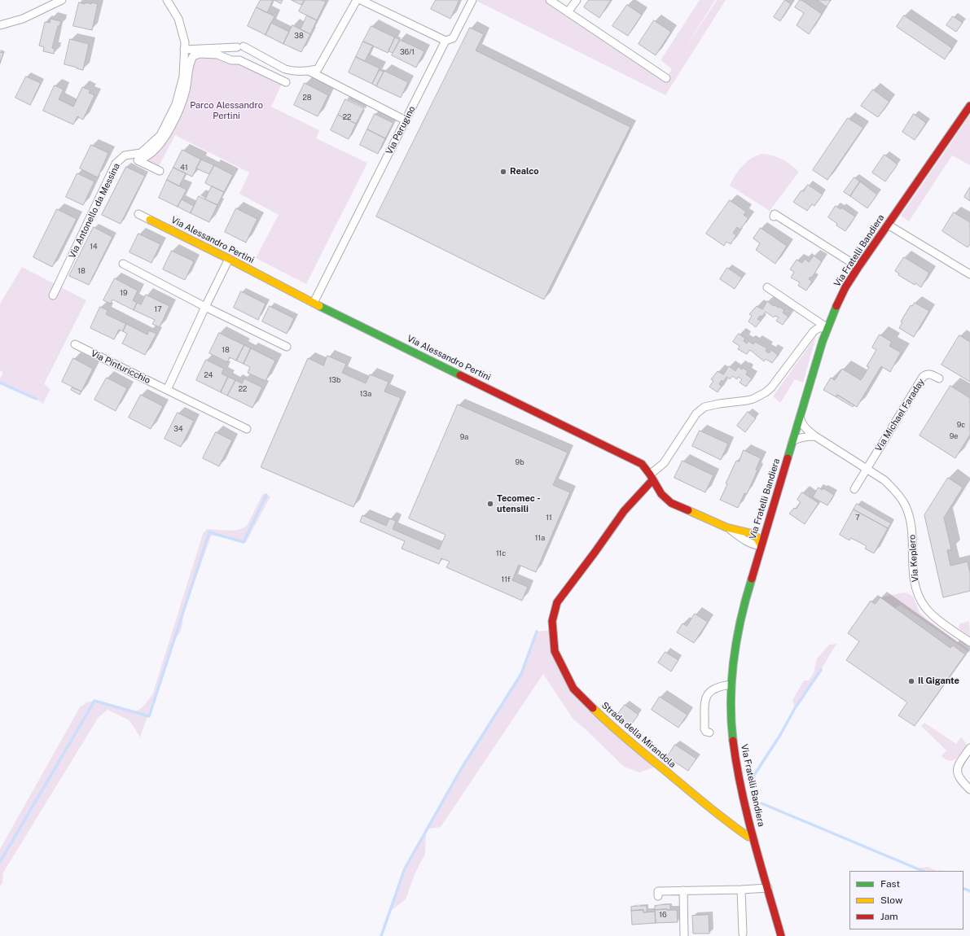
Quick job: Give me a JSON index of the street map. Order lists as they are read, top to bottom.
{
  "streets": {
    "street": [
      "Via Perugino",
      "Via Antonello da Messina",
      "Via Alessandro Pertini",
      "Via Fratelli Bandiera",
      "Via Pinturicchio",
      "Via Michael Faraday",
      "Via Keplero",
      "Strada della Mirandola"
    ]
  },
  "crossings": [
    ["Via Perugino", "Via Antonello da Messina"],
    ["Via Perugino", "Via Alessandro Pertini"],
    ["Via Alessandro Pertini", "Via Fratelli Bandiera"],
    ["Via Alessandro Pertini", "Strada della Mirandola"],
    ["Via Fratelli Bandiera", "Via Keplero"],
    ["Via Fratelli Bandiera", "Strada della Mirandola"],
    ["Via Michael Faraday", "Via Keplero"]
  ],
  "parks": ["Parco Alessandro Pertini"],
  "places": ["Realco", "Tecomec - utensili", "Il Gigante"],
  "house_numbers": [
    "38",
    "36/1",
    "28",
    "22",
    "41",
    "14",
    "18",
    "19",
    "17",
    "18",
    "24",
    "13b",
    "22",
    "13a",
    "9c",
    "34",
    "9e",
    "9a",
    "9b",
    "11",
    "7",
    "11a",
    "11c",
    "11f",
    "16"
  ],
  "legend": ["Fast", "Slow", "Jam"]
}
